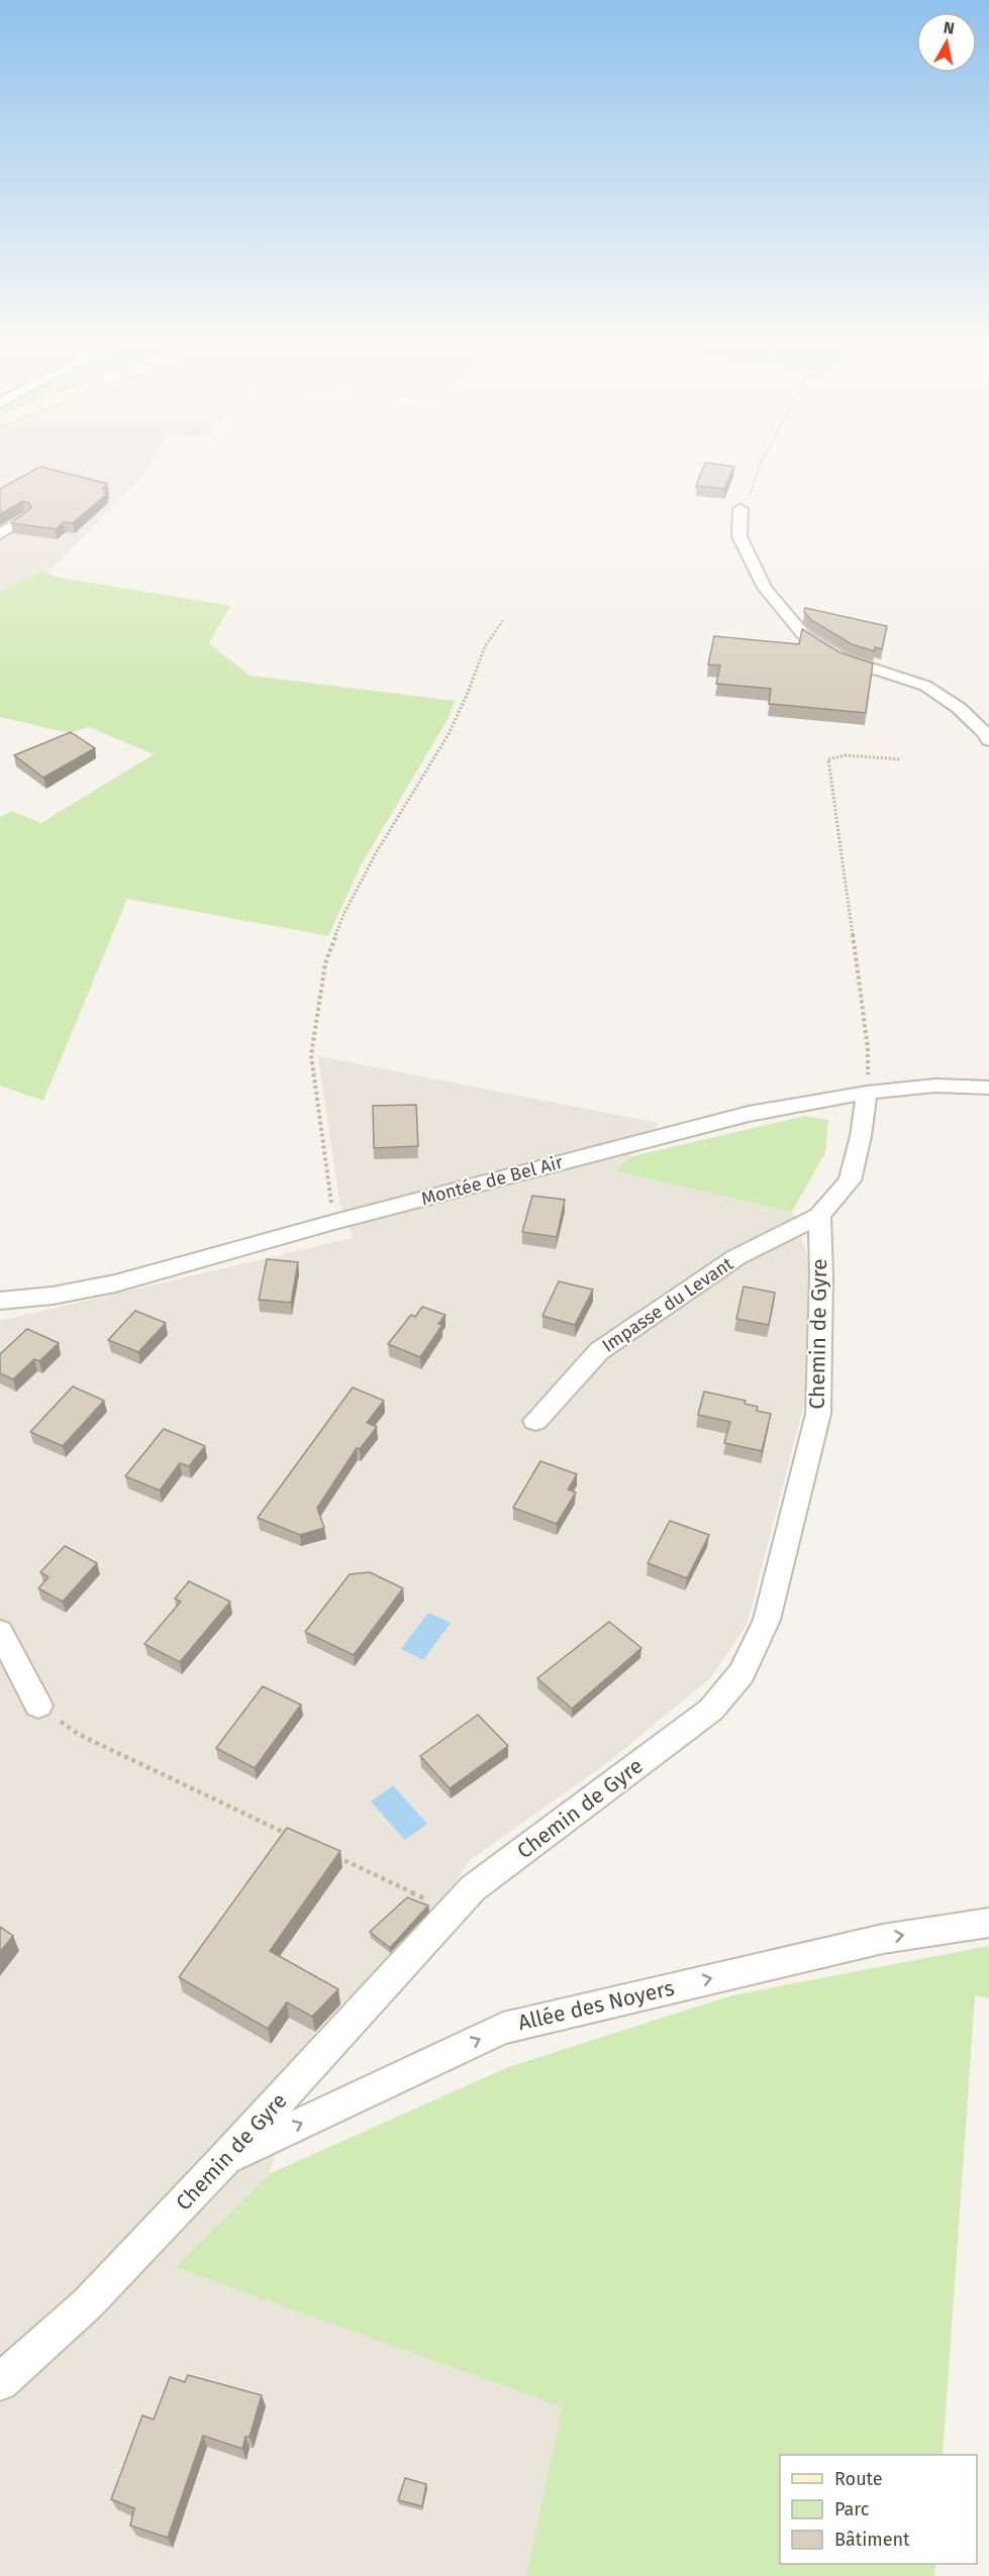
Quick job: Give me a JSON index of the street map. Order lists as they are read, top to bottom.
{
  "streets": {
    "street": [
      "Montée de Bel Air",
      "Impasse du Levant",
      "Chemin de Gyre",
      "Allée des Noyers"
    ]
  },
  "crossings": [
    ["Impasse du Levant", "Chemin de Gyre"],
    ["Chemin de Gyre", "Allée des Noyers"]
  ],
  "one_way": ["Allée des Noyers"],
  "legend": ["Route", "Parc", "Bâtiment"],
  "north": "top"
}
